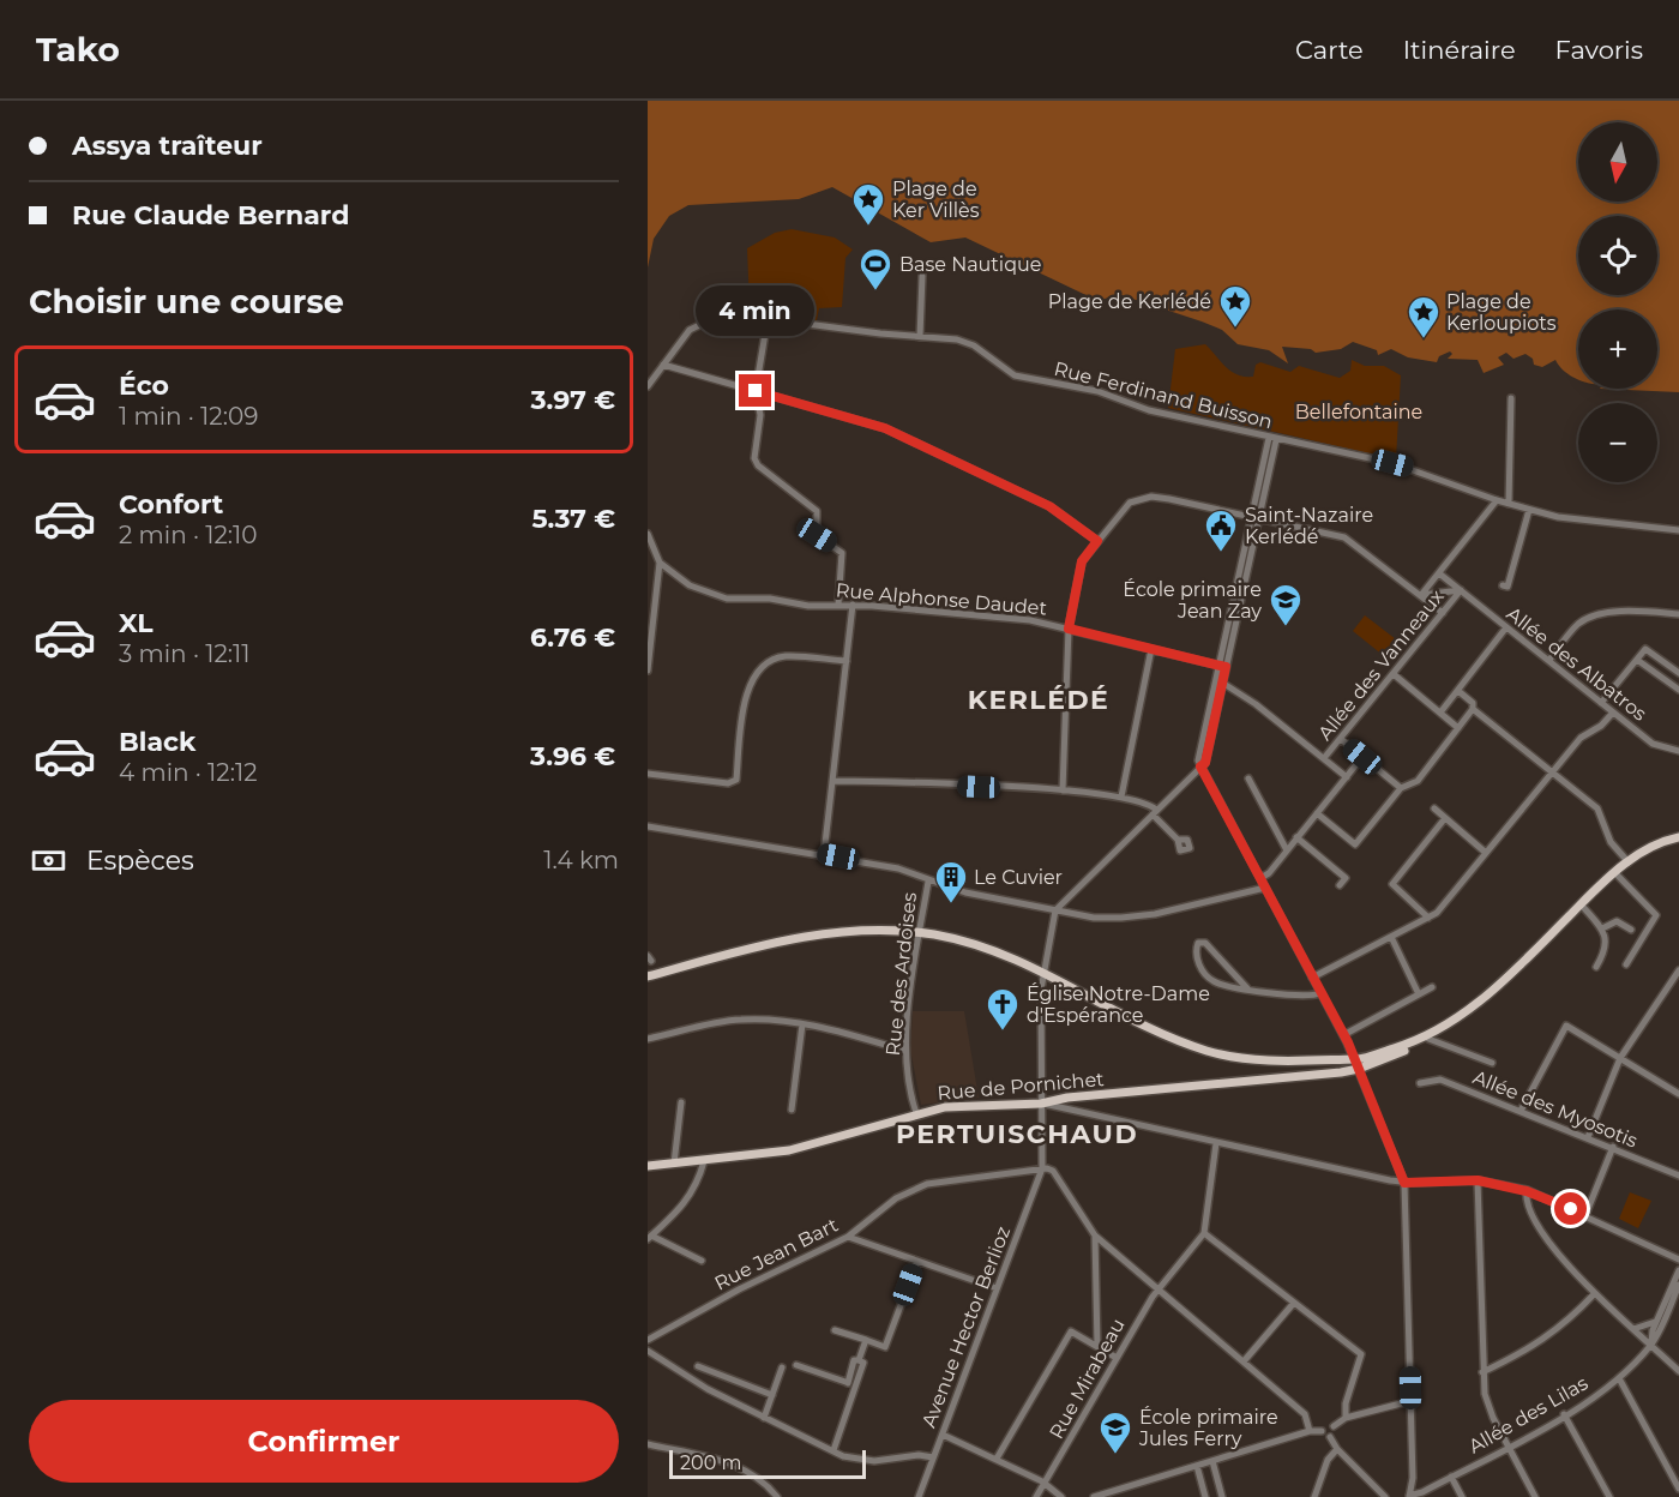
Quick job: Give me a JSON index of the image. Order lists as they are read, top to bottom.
{
  "streets": {
    "main road": ["Rue de Pornichet"],
    "street": [
      "Rue Ferdinand Buisson",
      "Rue Alphonse Daudet",
      "Allée des Albatros",
      "Allée des Vanneaux",
      "Rue des Ardoises",
      "Allée des Myosotis",
      "Rue Jean Bart",
      "Avenue Hector Berlioz",
      "Rue Mirabeau",
      "Allée des Lilas"
    ]
  },
  "crossings": [
    ["Allée des Albatros", "Allée des Vanneaux"],
    ["Rue des Ardoises", "Rue de Pornichet"],
    ["Rue Jean Bart", "Avenue Hector Berlioz"]
  ],
  "districts": ["KERLÉDÉ", "PERTUISCHAUD"],
  "parks": ["Bellefontaine"],
  "places": {
    "place": ["Plage de Ker Villès", "Plage de Kerlédé", "Plage de Kerloupiots"],
    "sports": ["Base Nautique"],
    "public building": ["Saint-Nazaire Kerlédé"],
    "school or university": ["École primaire Jean Zay", "École primaire Jules Ferry"],
    "building": ["Le Cuvier"],
    "church": ["Église Notre-Dame d'Espérance"]
  },
  "scale_bar": "200 m",
  "north": "bottom",
  "page": {
    "header": "Tako",
    "nav": ["Carte", "Itinéraire", "Favoris"],
    "banner": ["Assya traîteur", "Rue Claude Bernard"],
    "map_buttons": ["+", "−"],
    "heading": "Choisir une course",
    "bubble": "4 min",
    "list": [
      {
        "name": "Éco",
        "note": "1 min · 12:09",
        "value": "3.97 €"
      },
      {
        "name": "Confort",
        "note": "2 min · 12:10",
        "value": "5.37 €"
      },
      {
        "name": "XL",
        "note": "3 min · 12:11",
        "value": "6.76 €"
      },
      {
        "name": "Black",
        "note": "4 min · 12:12",
        "value": "3.96 €"
      }
    ],
    "pay": ["Espèces", "1.4 km"],
    "buttons": "Confirmer",
    "scale": "200 m"
  }
}
